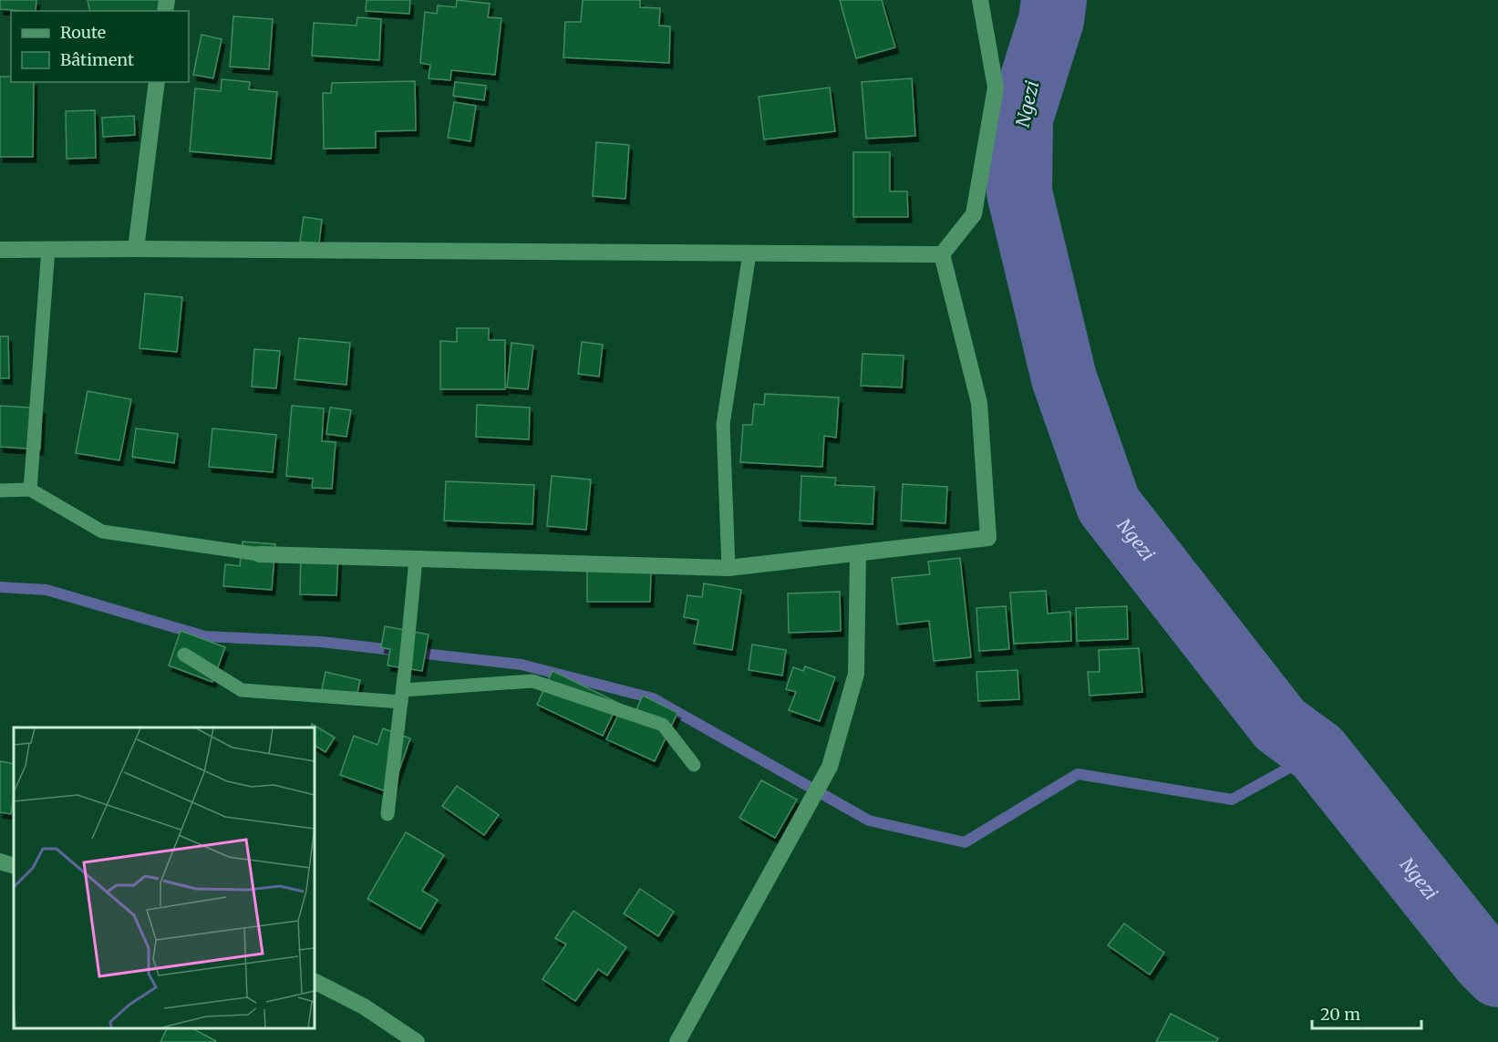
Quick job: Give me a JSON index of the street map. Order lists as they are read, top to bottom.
{
  "water": ["Ngezi"],
  "legend": ["Route", "Bâtiment"],
  "scale_bar": "20 m"
}
